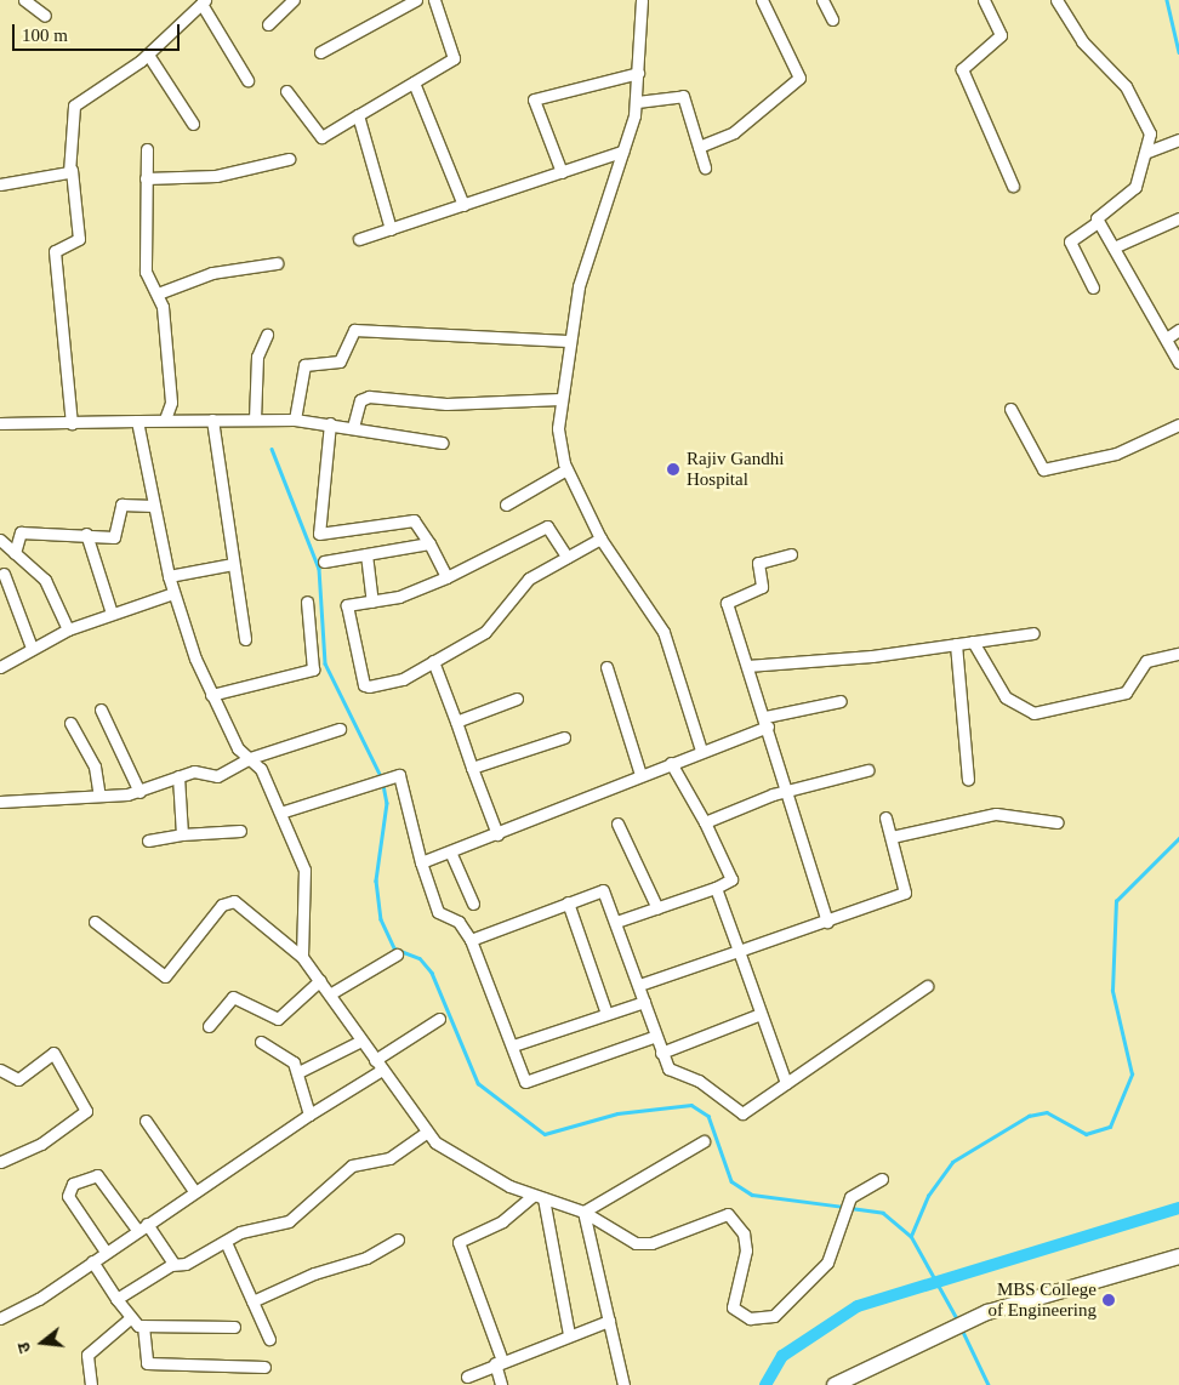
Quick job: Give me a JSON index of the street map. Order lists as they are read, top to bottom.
{
  "places": ["Rajiv Gandhi Hospital", "MBS College of Engineering"],
  "scale_bar": "100 m",
  "north": "left"
}
